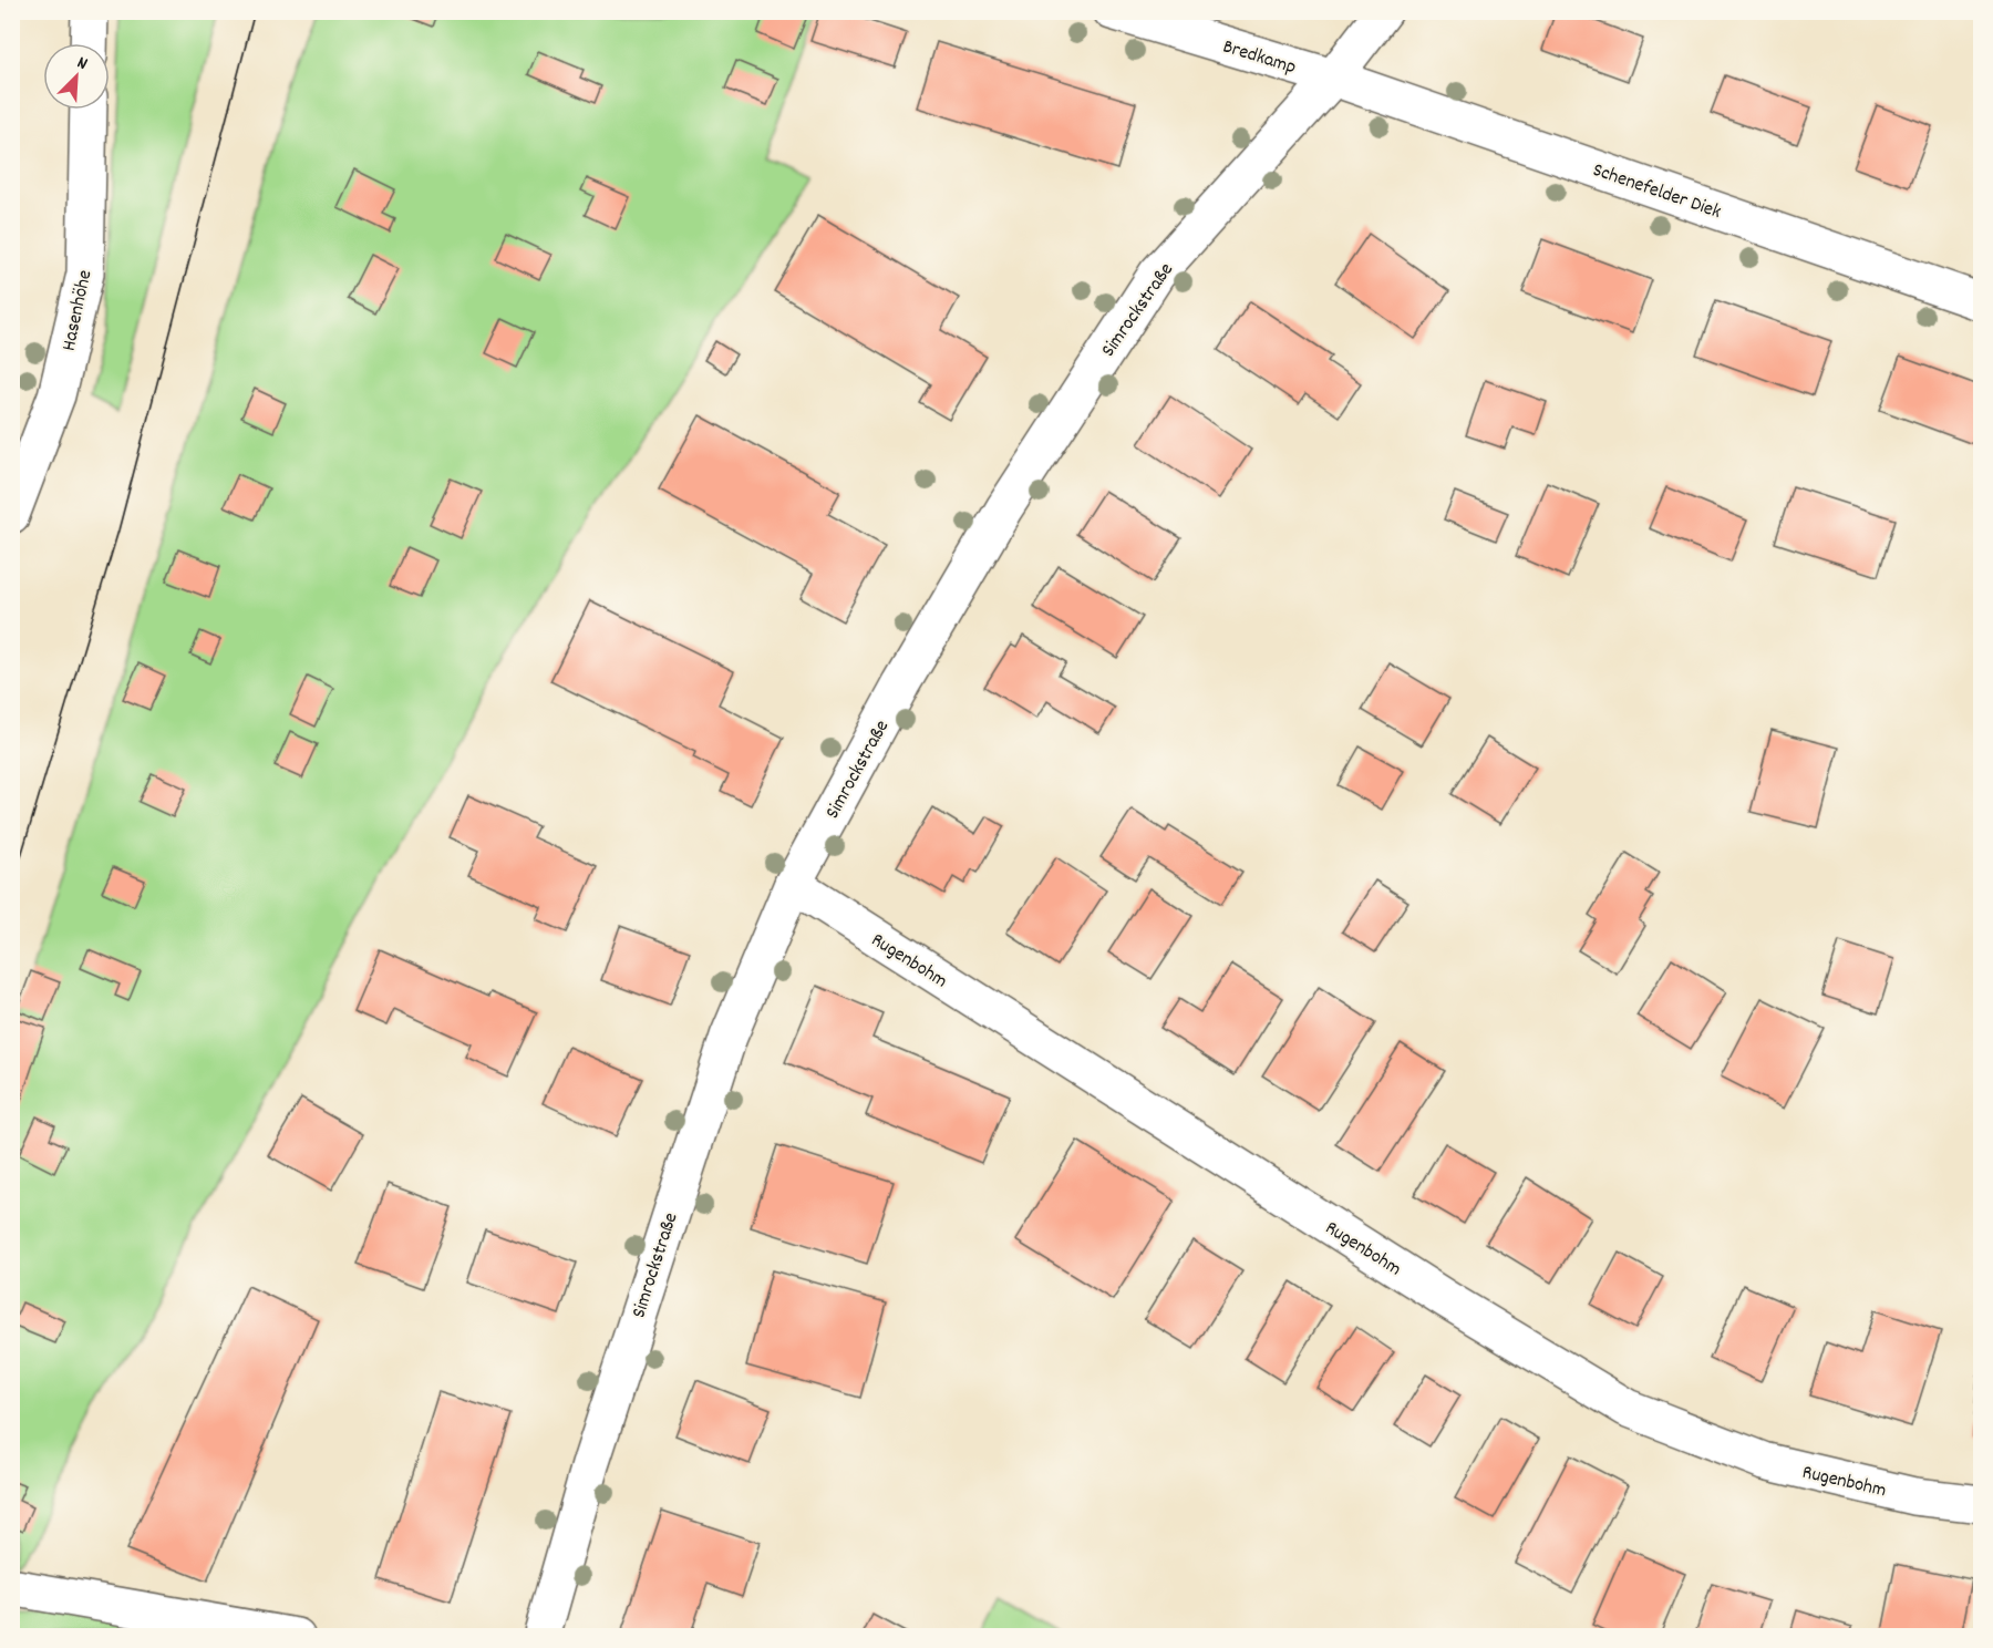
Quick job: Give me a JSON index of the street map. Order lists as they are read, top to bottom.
{
  "streets": {
    "street": [
      "Bredkamp",
      "Schenefelder Diek",
      "Simrockstraße",
      "Hasenhöhe",
      "Rugenbohm"
    ]
  },
  "crossings": [
    ["Bredkamp", "Schenefelder Diek"],
    ["Bredkamp", "Simrockstraße"],
    ["Schenefelder Diek", "Simrockstraße"],
    ["Simrockstraße", "Rugenbohm"]
  ],
  "north": "top right"
}
